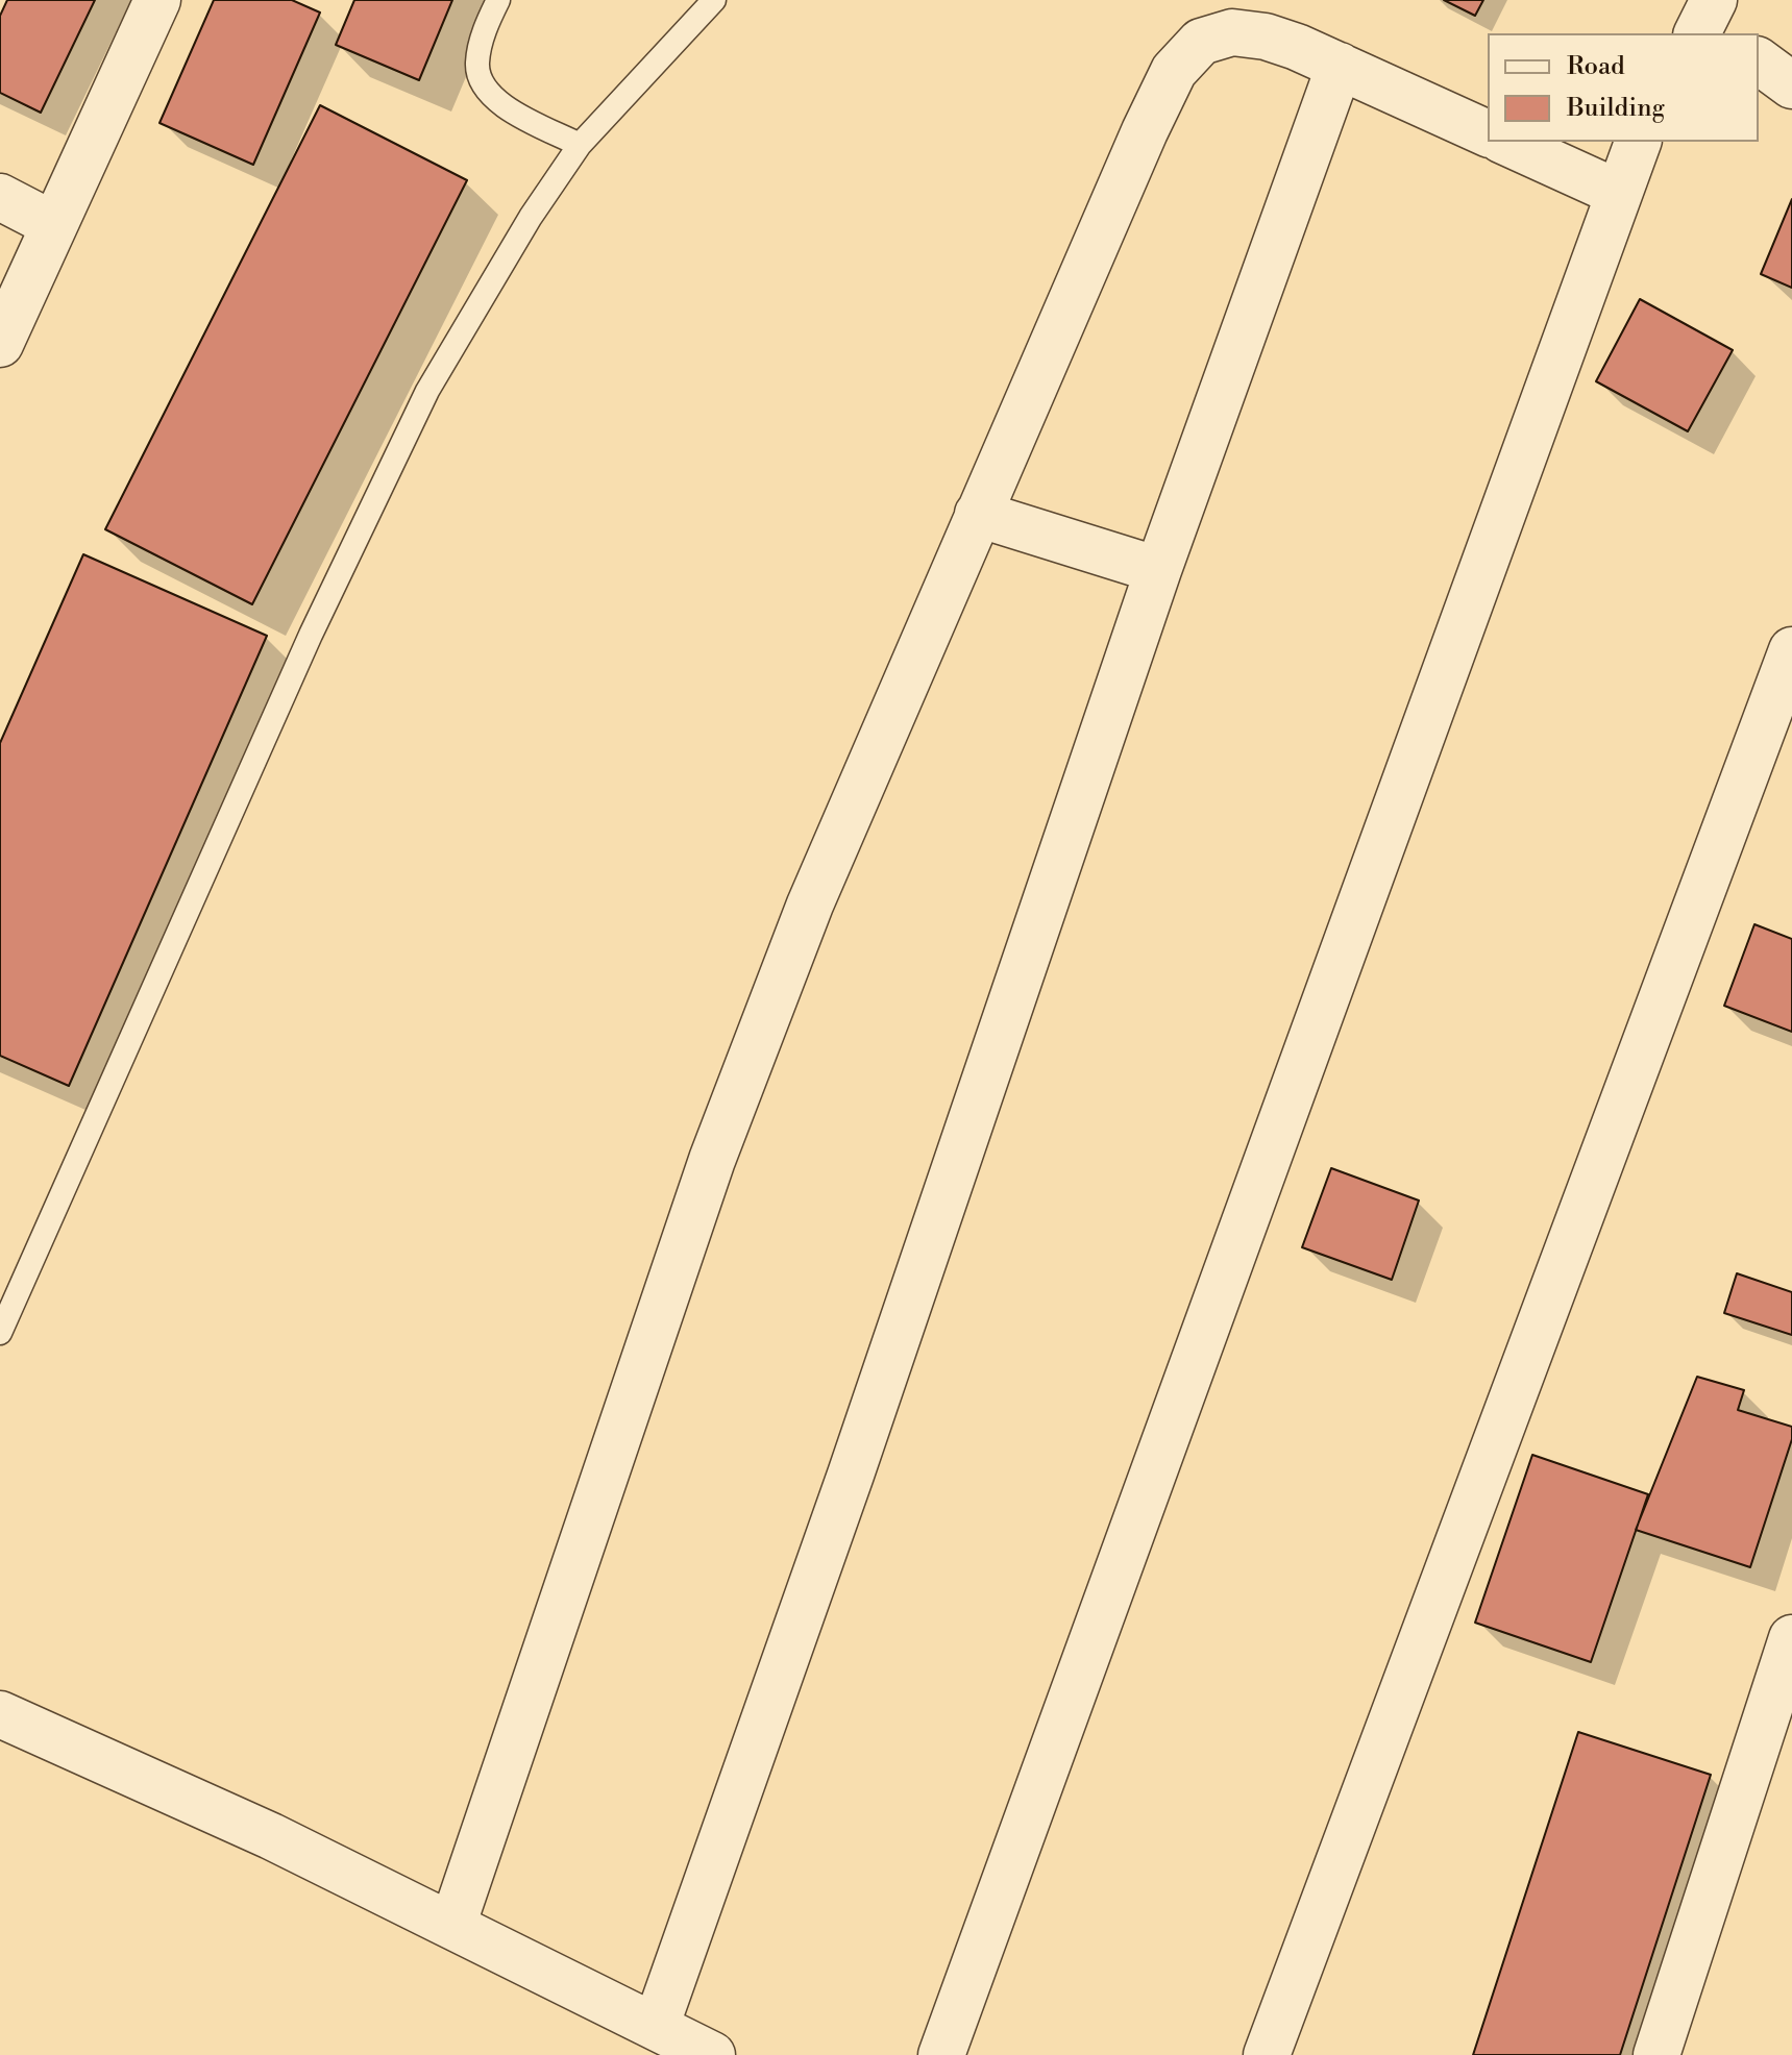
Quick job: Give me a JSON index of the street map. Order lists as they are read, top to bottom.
{
  "legend": ["Road", "Building"]
}
